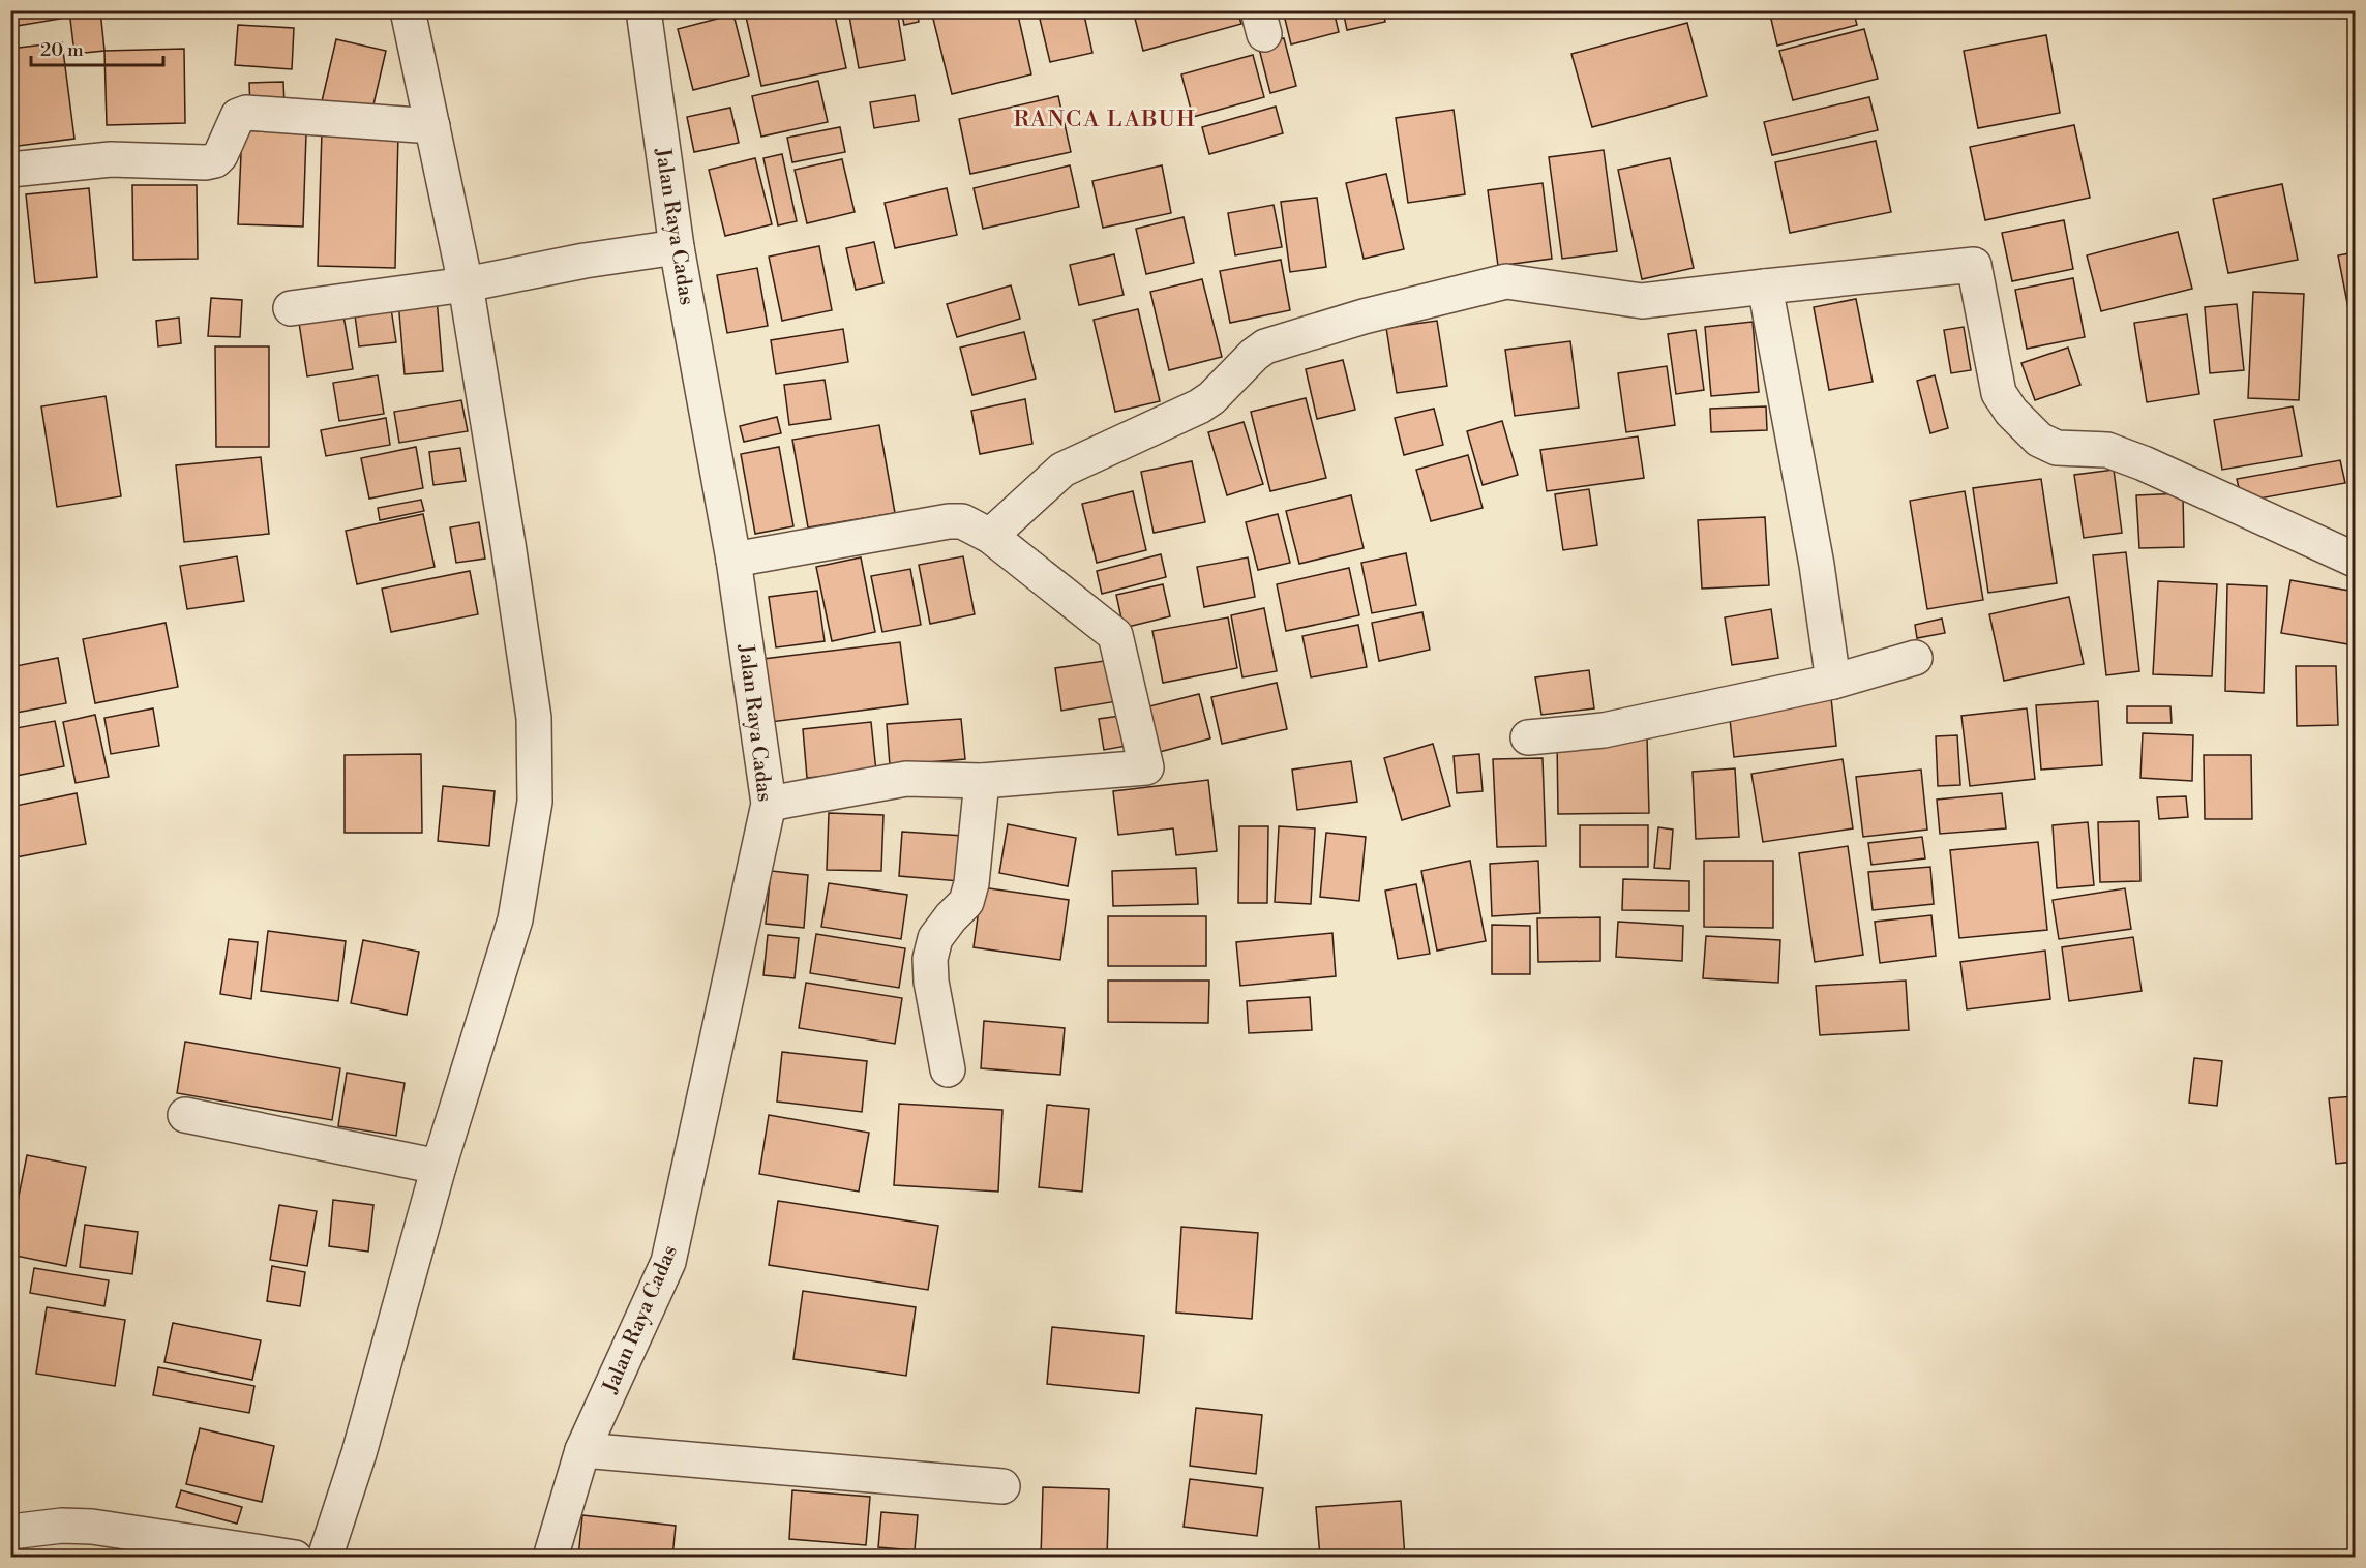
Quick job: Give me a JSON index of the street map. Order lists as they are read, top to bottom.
{
  "streets": {
    "street": ["Jalan Raya Cadas"]
  },
  "districts": ["RANCA LABUH"],
  "scale_bar": "20 m"
}
